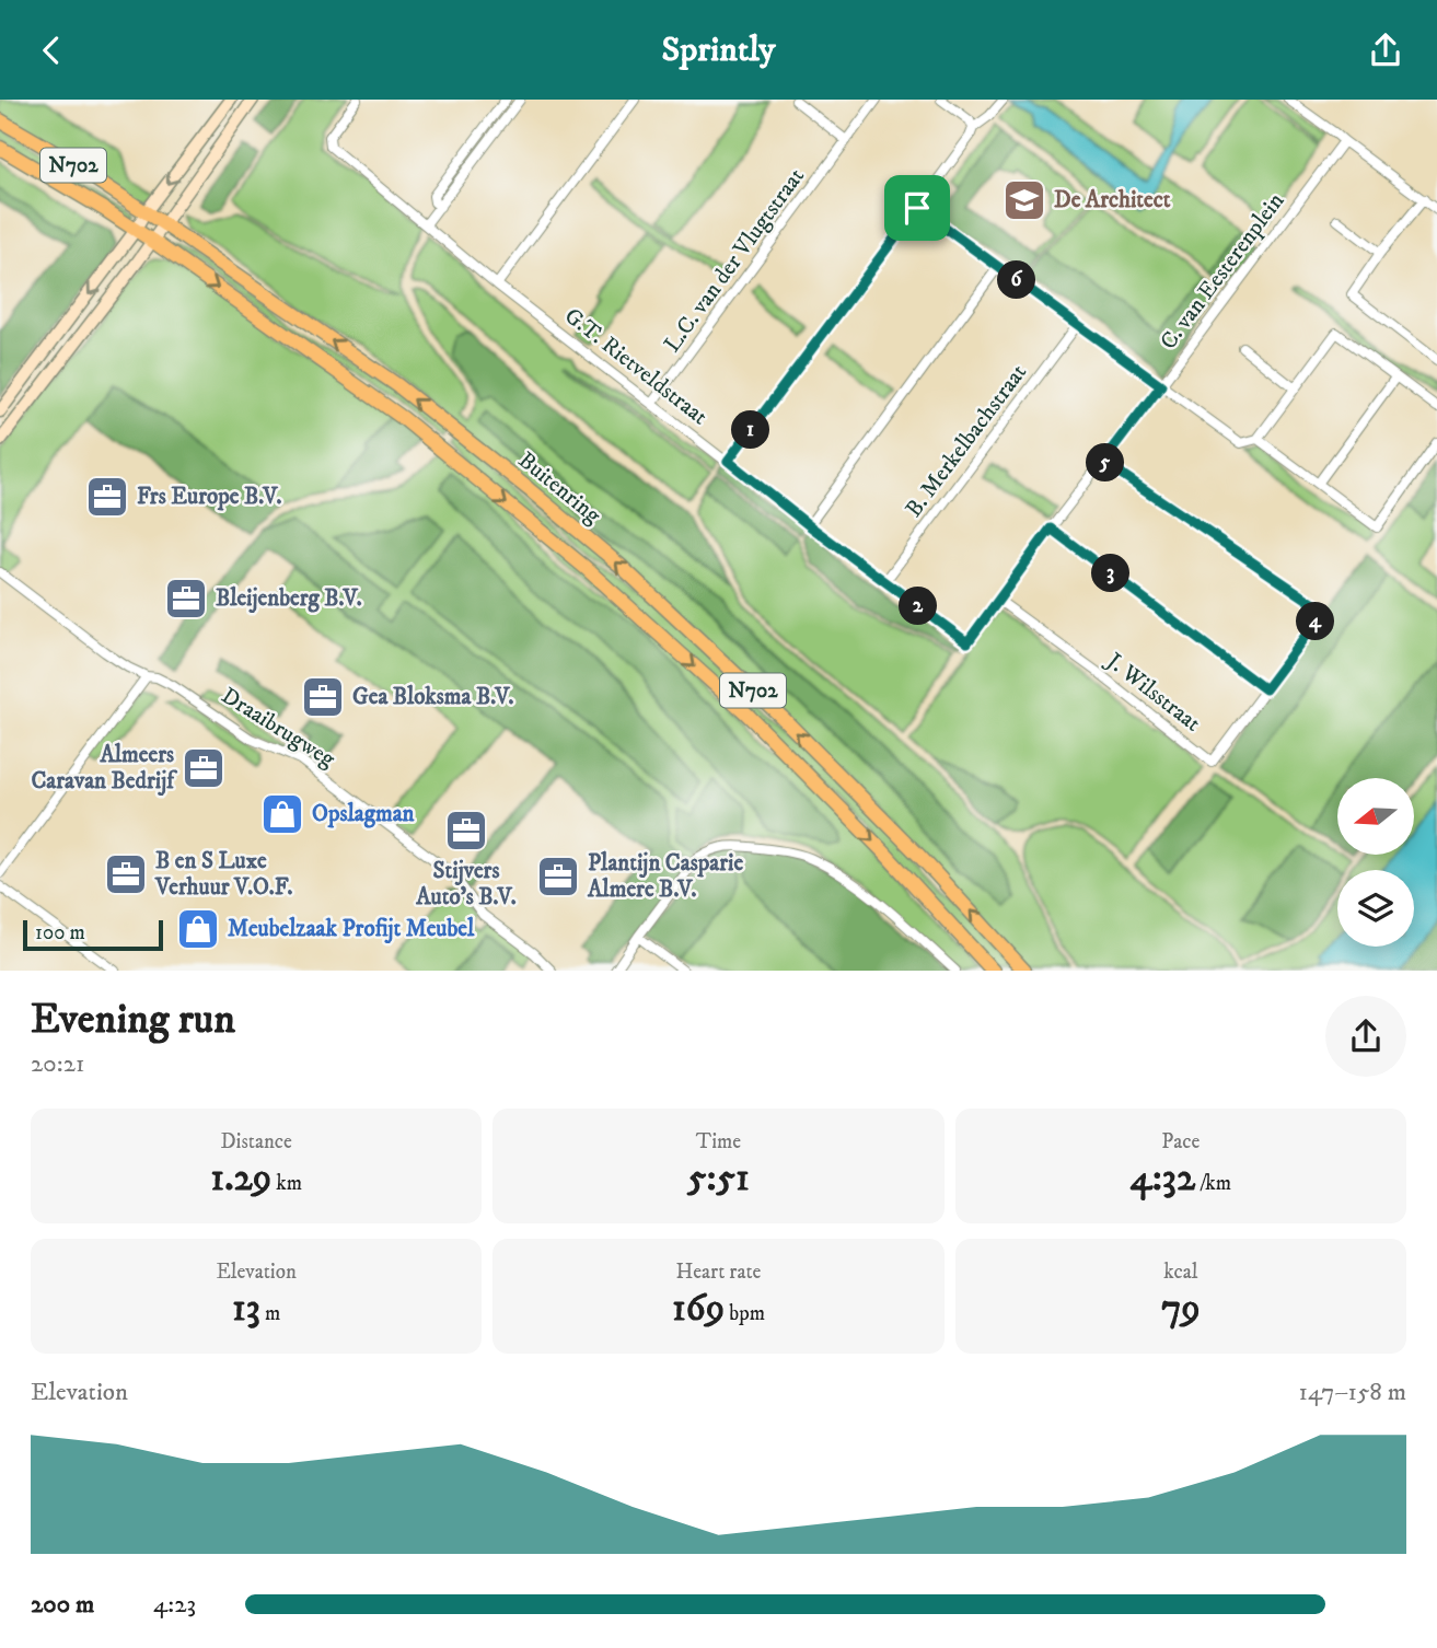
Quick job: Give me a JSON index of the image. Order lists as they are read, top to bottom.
{
  "streets": {
    "highway": ["N702", "Buitenring"],
    "street": [
      "L.C. van der Vlugtstraat",
      "C. van Eesterenplein",
      "G.T. Rietveldstraat",
      "B. Merkelbachstraat",
      "J. Wilsstraat",
      "Draaibrugweg"
    ]
  },
  "crossings": [
    ["L.C. van der Vlugtstraat", "G.T. Rietveldstraat"],
    ["C. van Eesterenplein", "G.T. Rietveldstraat"],
    ["C. van Eesterenplein", "B. Merkelbachstraat"],
    ["G.T. Rietveldstraat", "B. Merkelbachstraat"],
    ["G.T. Rietveldstraat", "J. Wilsstraat"]
  ],
  "places": {
    "school or university": ["De Architect"],
    "office": [
      "Frs Europe B.V.",
      "Bleijenberg B.V.",
      "Gea Bloksma B.V.",
      "Almeers Caravan Bedrijf",
      "Stijvers Auto's B.V.",
      "B en S Luxe Verhuur V.O.F.",
      "Plantijn Casparie Almere B.V."
    ],
    "shop": ["Opslagman", "Meubelzaak Profijt Meubel"]
  },
  "scale_bar": "100 m",
  "north": "left",
  "page": {
    "header": "Sprintly",
    "pins": [
      "6",
      "1",
      "5",
      "3",
      "2",
      "4"
    ],
    "scale": "100 m",
    "heading": ["Evening run", "20:21"],
    "stats": [
      ["Distance", "1.29 km"],
      ["Time", "5:51"],
      ["Pace", "4:32 /km"],
      ["Elevation", "13 m"],
      ["Heart rate", "169 bpm"],
      ["kcal", "79"]
    ],
    "chart": ["Elevation", "147–158 m"],
    "list": [
      {
        "name": "200 m",
        "note": "4:23"
      }
    ]
  }
}
